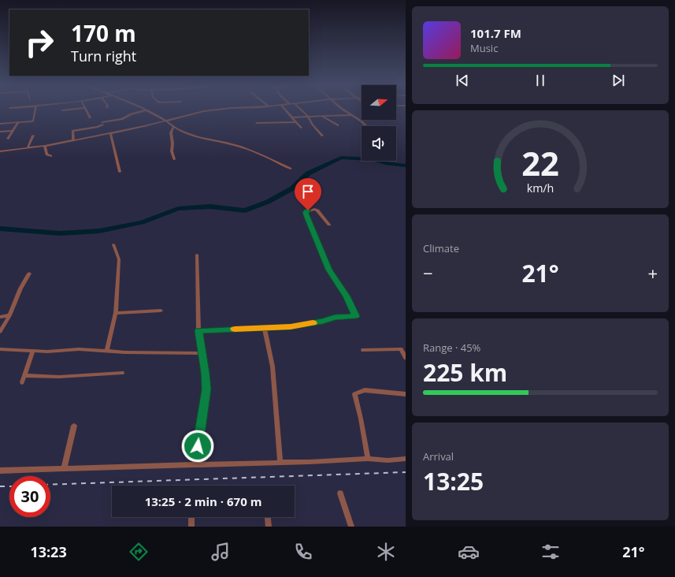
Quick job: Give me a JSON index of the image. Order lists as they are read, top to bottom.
{
  "north": "right",
  "page": {
    "turn": ["170 m", "Turn right"],
    "song": ["101.7 FM", "Music"],
    "tile": [
      "Climate",
      ["Range · 45%", "225 km"],
      ["Arrival", "13:25"]
    ],
    "heat": ["−", "21°", "+"],
    "limit": "30",
    "trip": "13:25 · 2 min · 670 m",
    "tabs": ["13:23", "21°"],
    "gauge": ["22", "km/h"]
  }
}
